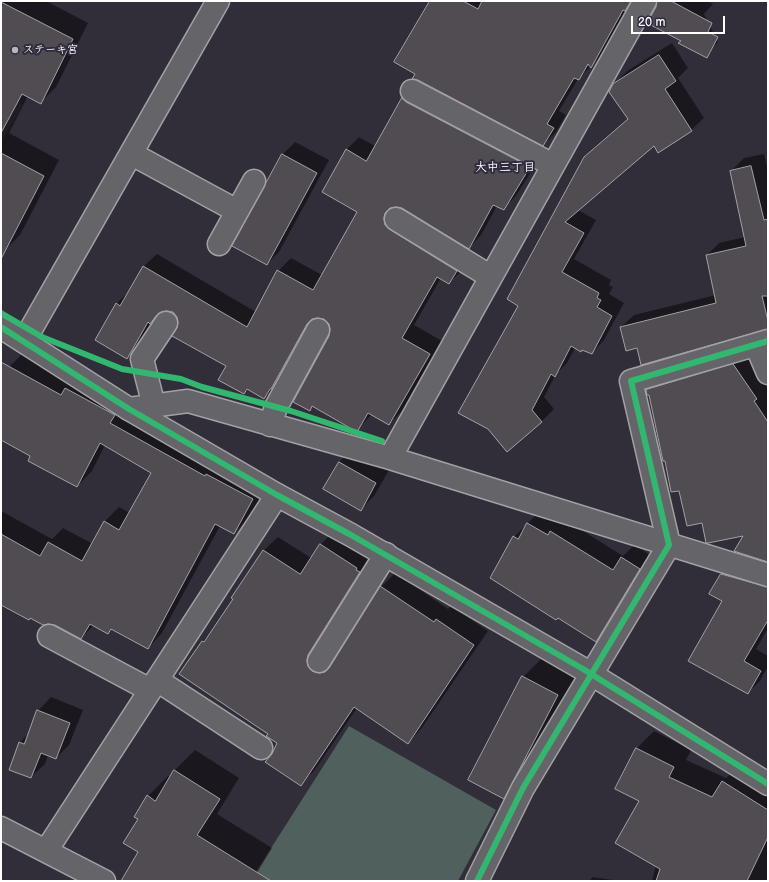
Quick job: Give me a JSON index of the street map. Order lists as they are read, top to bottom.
{
  "districts": ["大中三丁目"],
  "places": ["ステーキ宮"],
  "scale_bar": "20 m"
}
